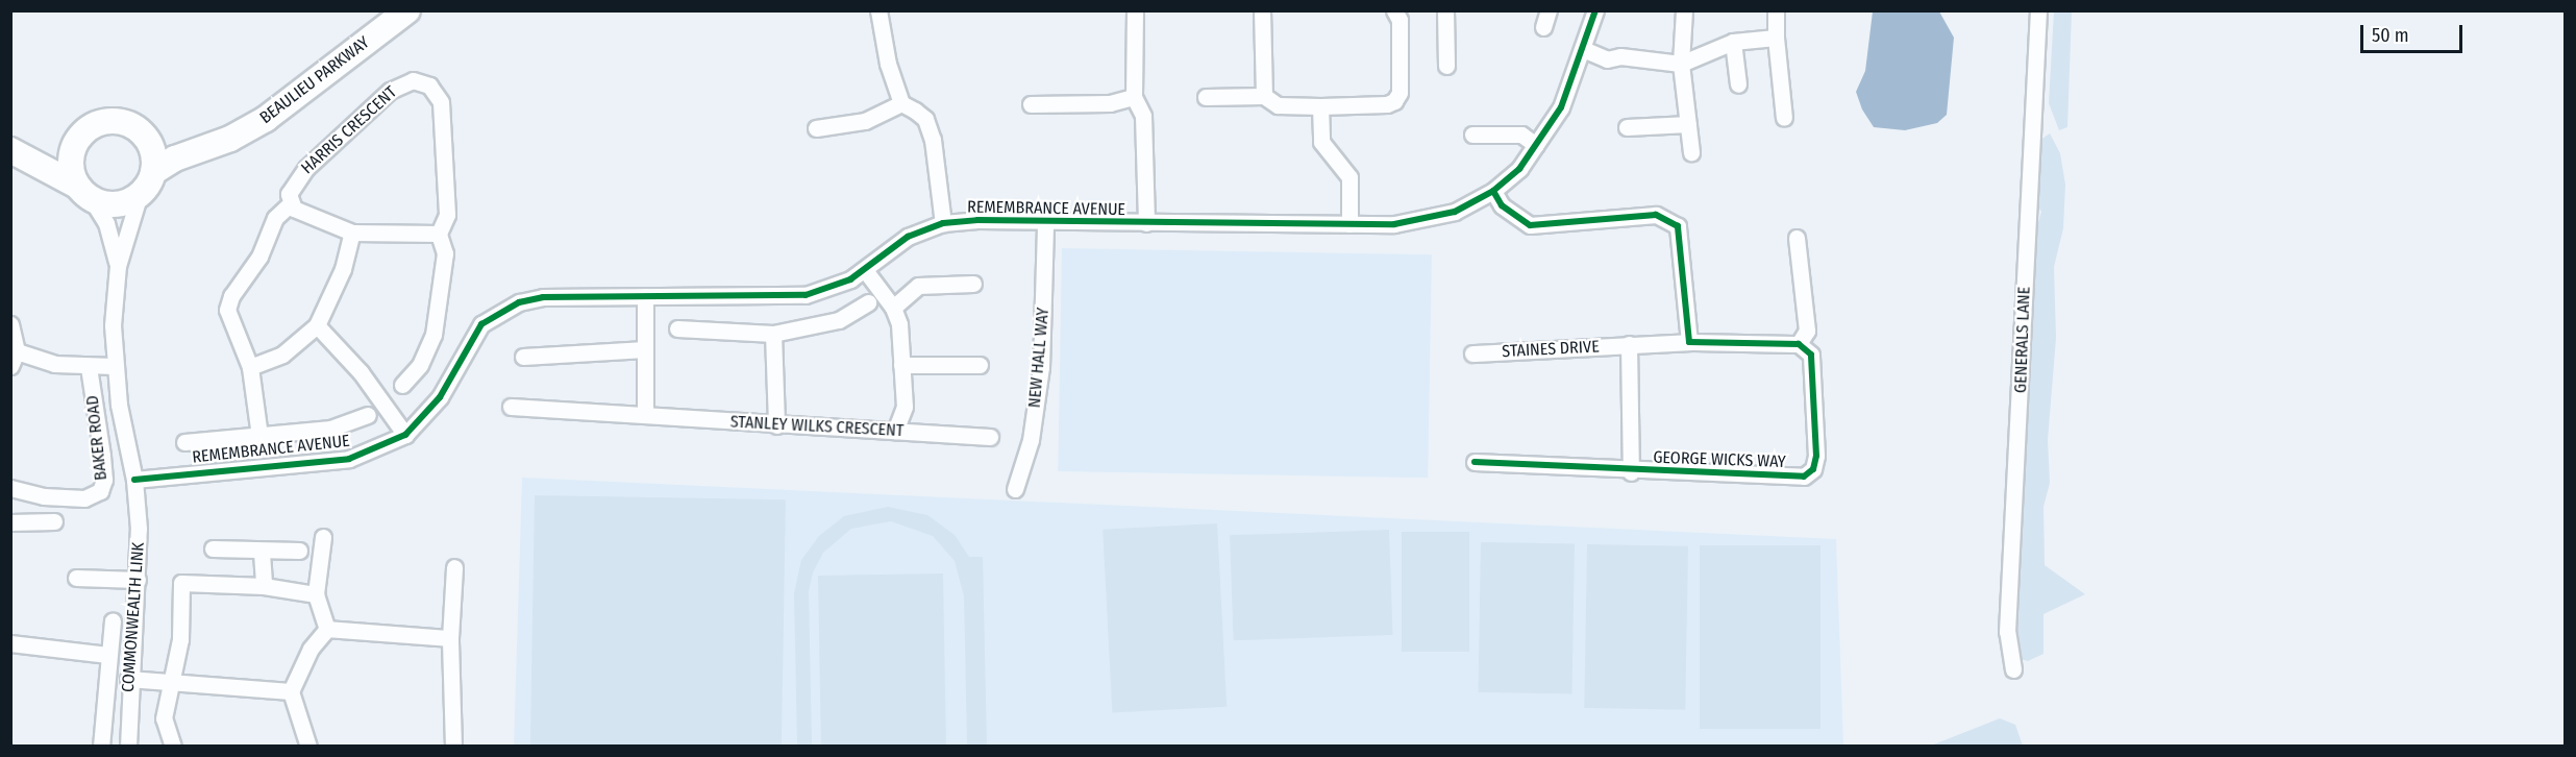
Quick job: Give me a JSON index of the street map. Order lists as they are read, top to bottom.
{
  "streets": {
    "highway": ["BEAULIEU PARKWAY"],
    "street": [
      "HARRIS CRESCENT",
      "REMEMBRANCE AVENUE",
      "GENERALS LANE",
      "STAINES DRIVE",
      "NEW HALL WAY",
      "STANLEY WILKS CRESCENT",
      "BAKER ROAD",
      "GEORGE WICKS WAY",
      "COMMONWEALTH LINK"
    ]
  },
  "crossings": [
    ["BEAULIEU PARKWAY", "COMMONWEALTH LINK"],
    ["REMEMBRANCE AVENUE", "NEW HALL WAY"],
    ["REMEMBRANCE AVENUE", "COMMONWEALTH LINK"]
  ],
  "scale_bar": "50 m"
}
